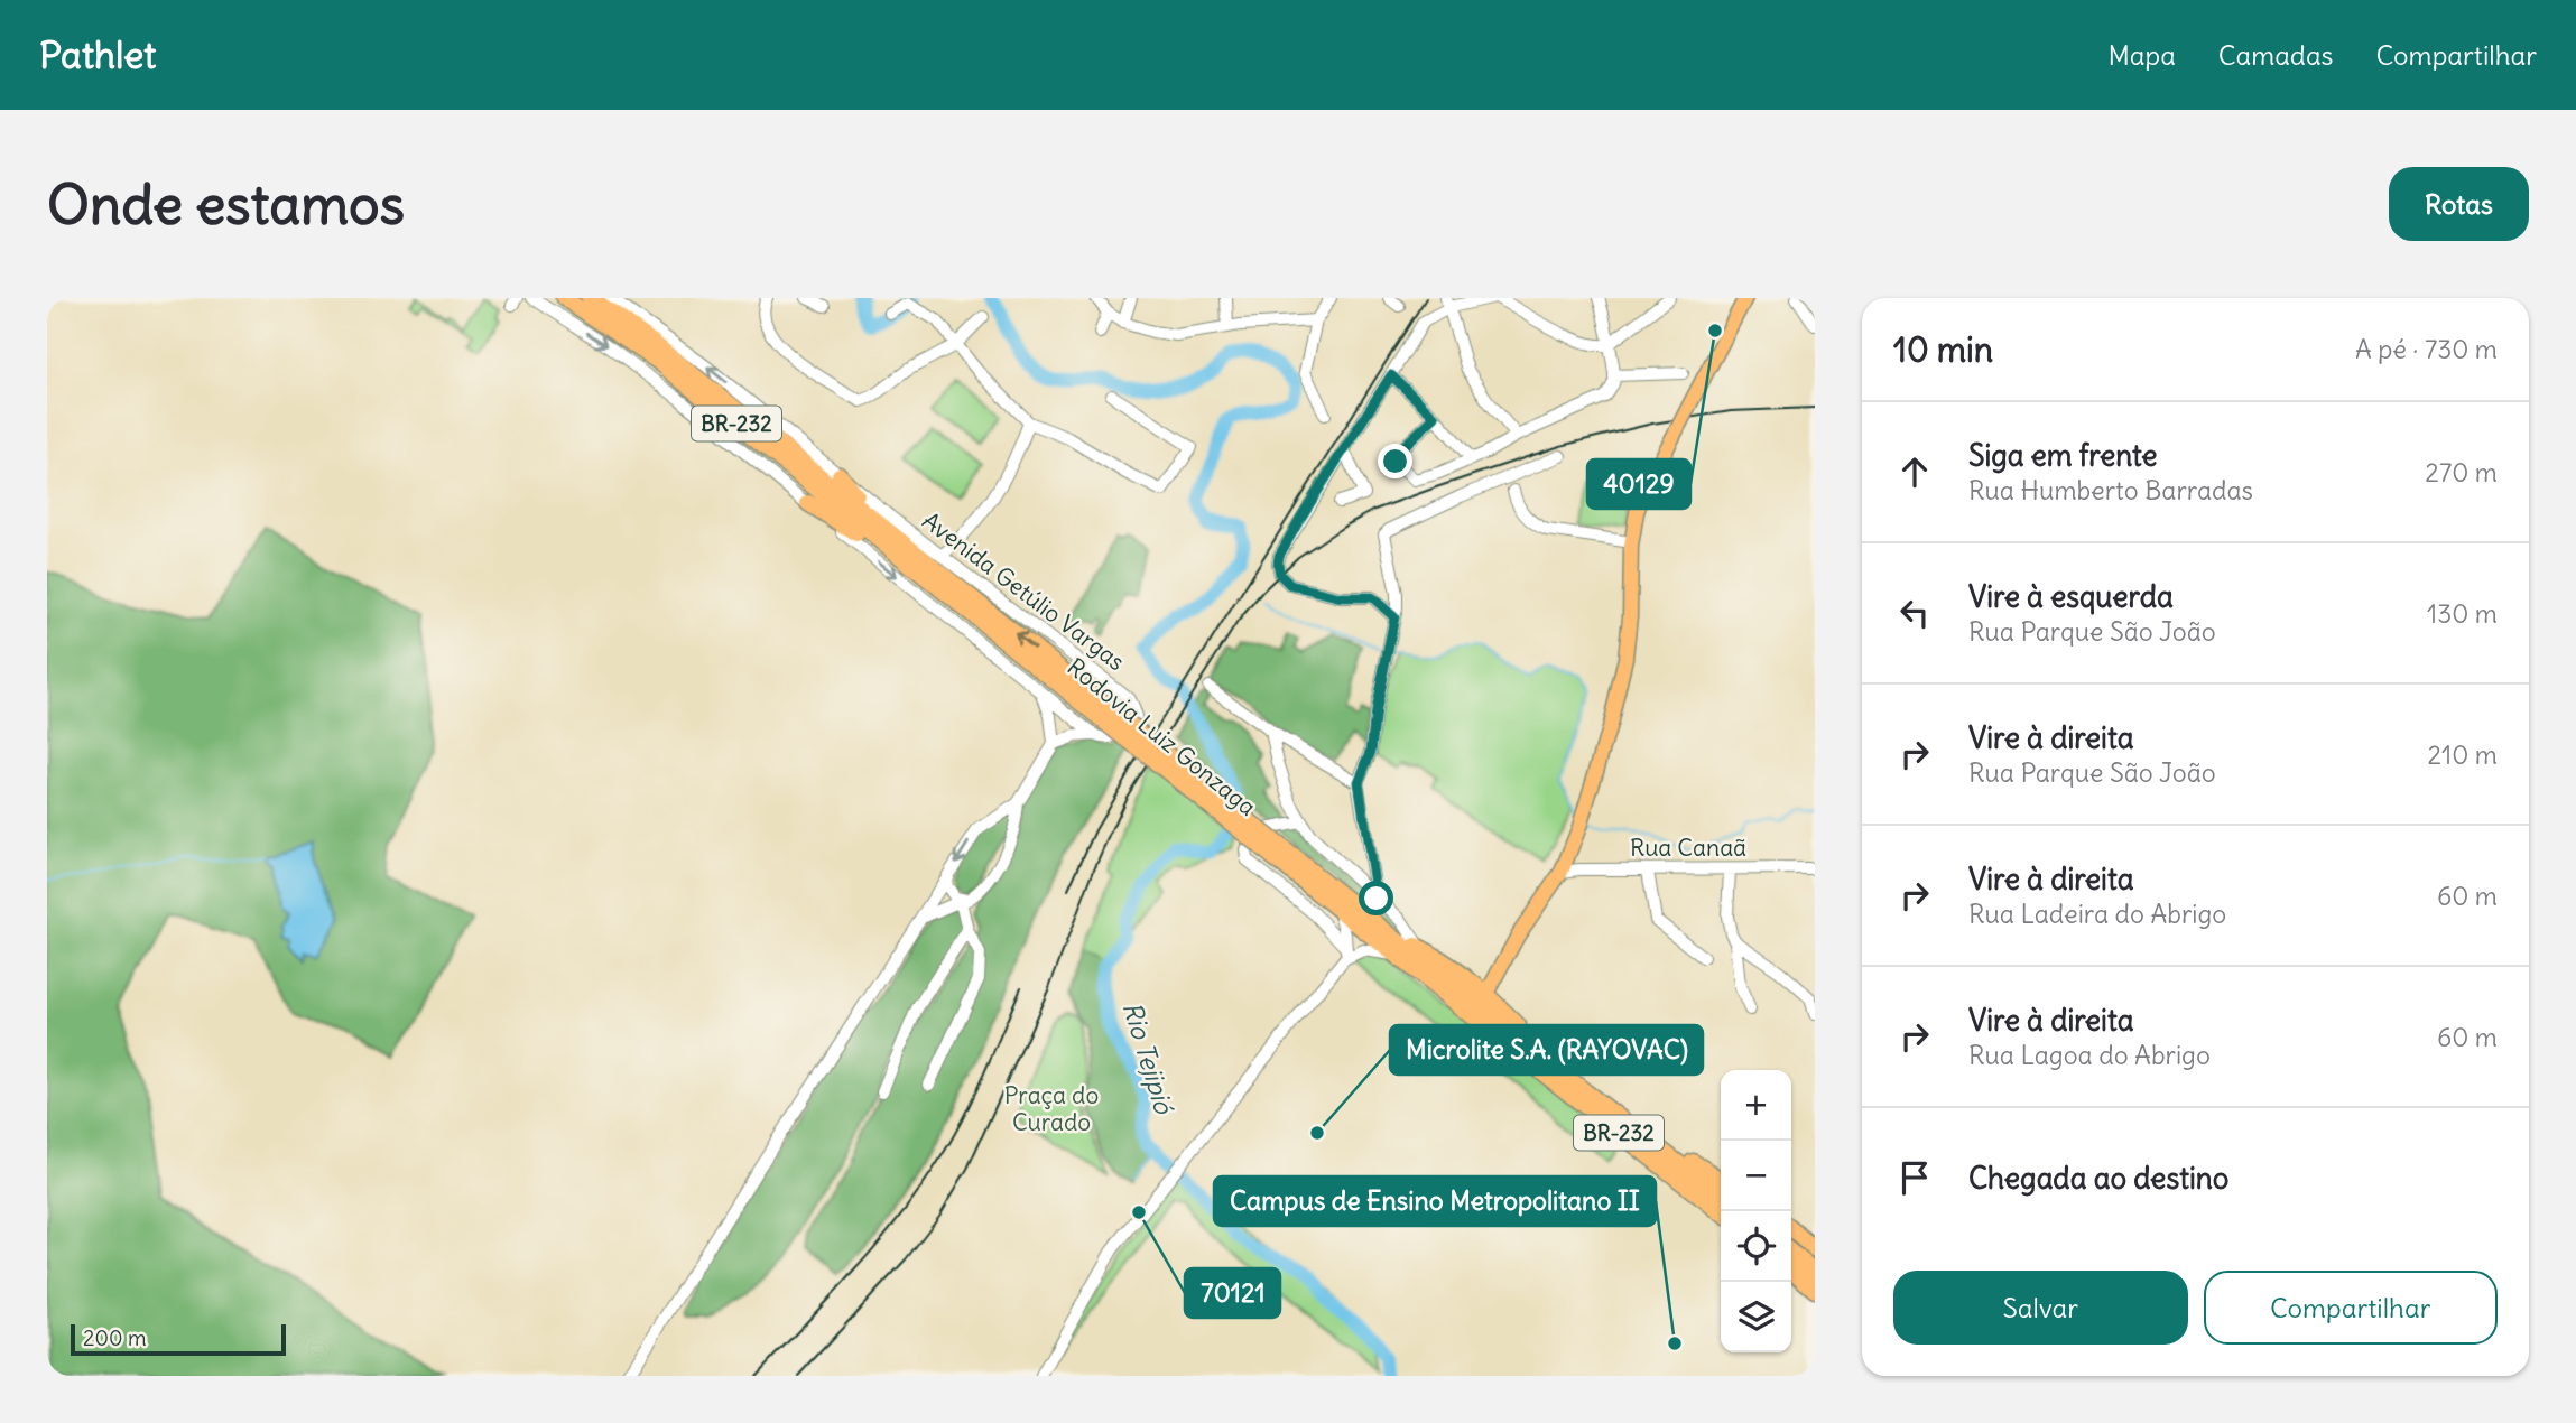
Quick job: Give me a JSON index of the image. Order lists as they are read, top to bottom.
{
  "streets": {
    "highway": ["BR-232", "Rodovia Luiz Gonzaga"],
    "street": ["Avenida Getúlio Vargas", "Rua Canaã"]
  },
  "water": ["Rio Tejipió"],
  "parks": ["Praça do Curado"],
  "places": [
    "40129",
    "Microlite S.A. (RAYOVAC)",
    "70121",
    "Campus de Ensino Metropolitano II"
  ],
  "scale_bar": "200 m",
  "page": {
    "header": "Pathlet",
    "nav": ["Mapa", "Camadas", "Compartilhar"],
    "buttons": [
      "Rotas",
      ["Salvar", "Compartilhar"]
    ],
    "title": "Onde estamos",
    "heading": ["10 min", "A pé · 730 m"],
    "list": [
      ["Siga em frente", "Rua Humberto Barradas", "270 m"],
      ["Vire à esquerda", "Rua Parque São João", "130 m"],
      ["Vire à direita", "Rua Parque São João", "210 m"],
      ["Vire à direita", "Rua Ladeira do Abrigo", "60 m"],
      ["Vire à direita", "Rua Lagoa do Abrigo", "60 m"],
      "Chegada ao destino"
    ],
    "map_buttons": ["+", "−"],
    "scale": "200 m"
  }
}
